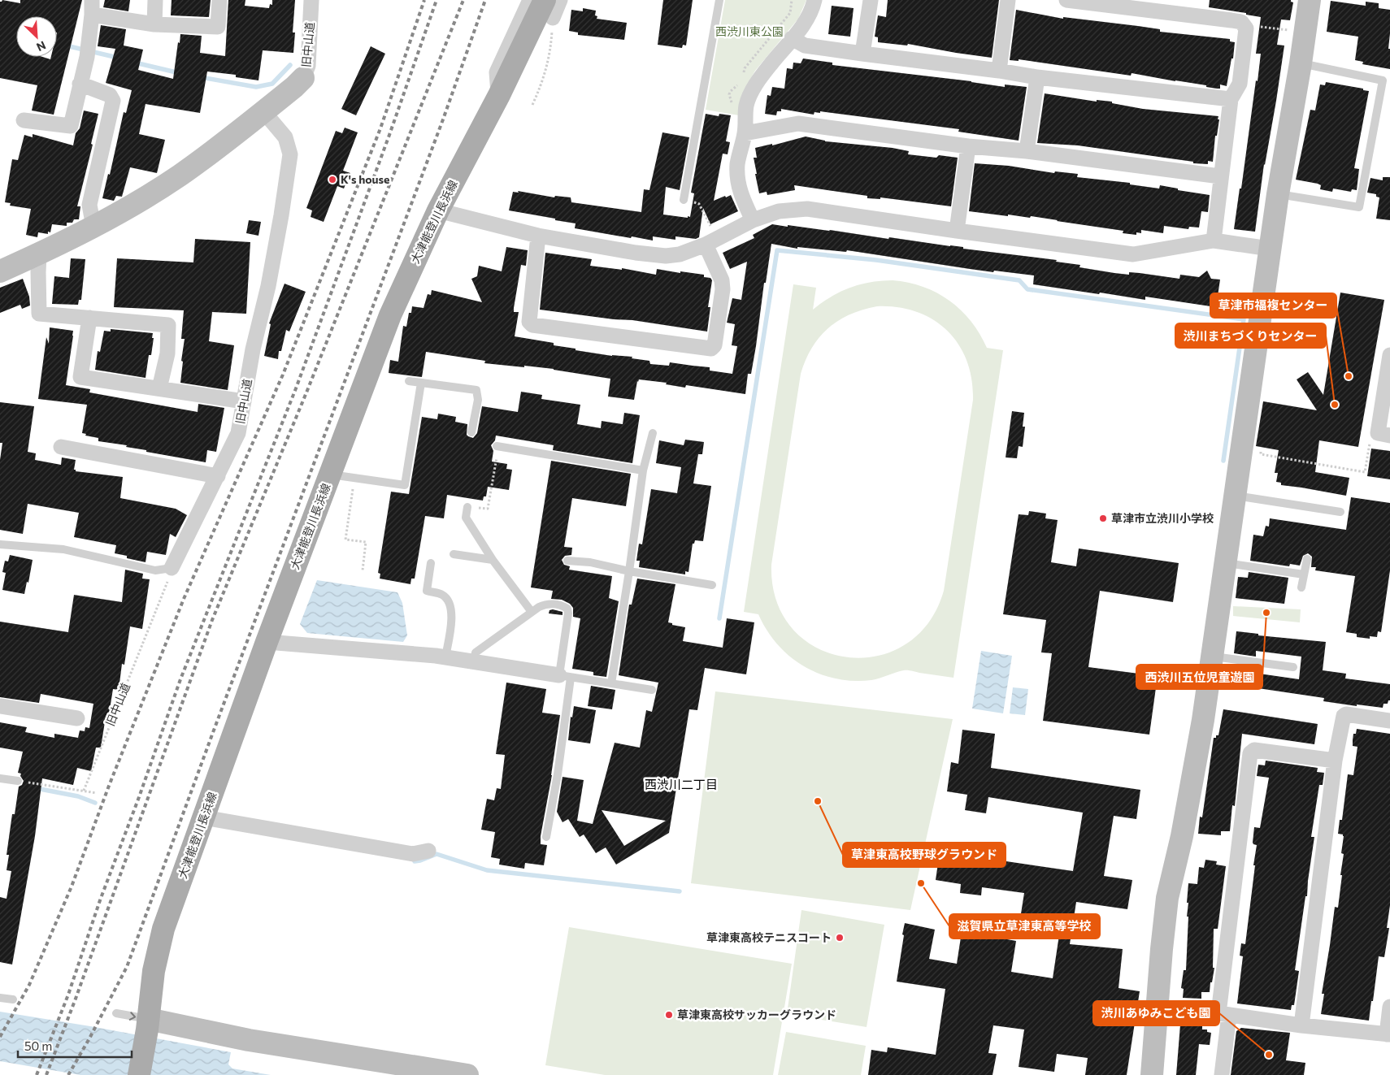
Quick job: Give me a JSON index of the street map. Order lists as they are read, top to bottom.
{
  "streets": {
    "main road": ["大津能登川長浜線"],
    "street": ["旧中山道"]
  },
  "districts": ["西渋川二丁目"],
  "parks": ["西渋川東公園"],
  "places": [
    "K's house",
    "草津市福複センター",
    "渋川まちづくりセンター",
    "草津市立渋川小学校",
    "西渋川五位児童遊園",
    "草津東高校野球グラウンド",
    "滋賀県立草津東高等学校",
    "草津東高校テニスコート",
    "草津東高校サッカーグラウンド",
    "渋川あゆみこども園"
  ],
  "scale_bar": "50 m",
  "north": "bottom right"
}
